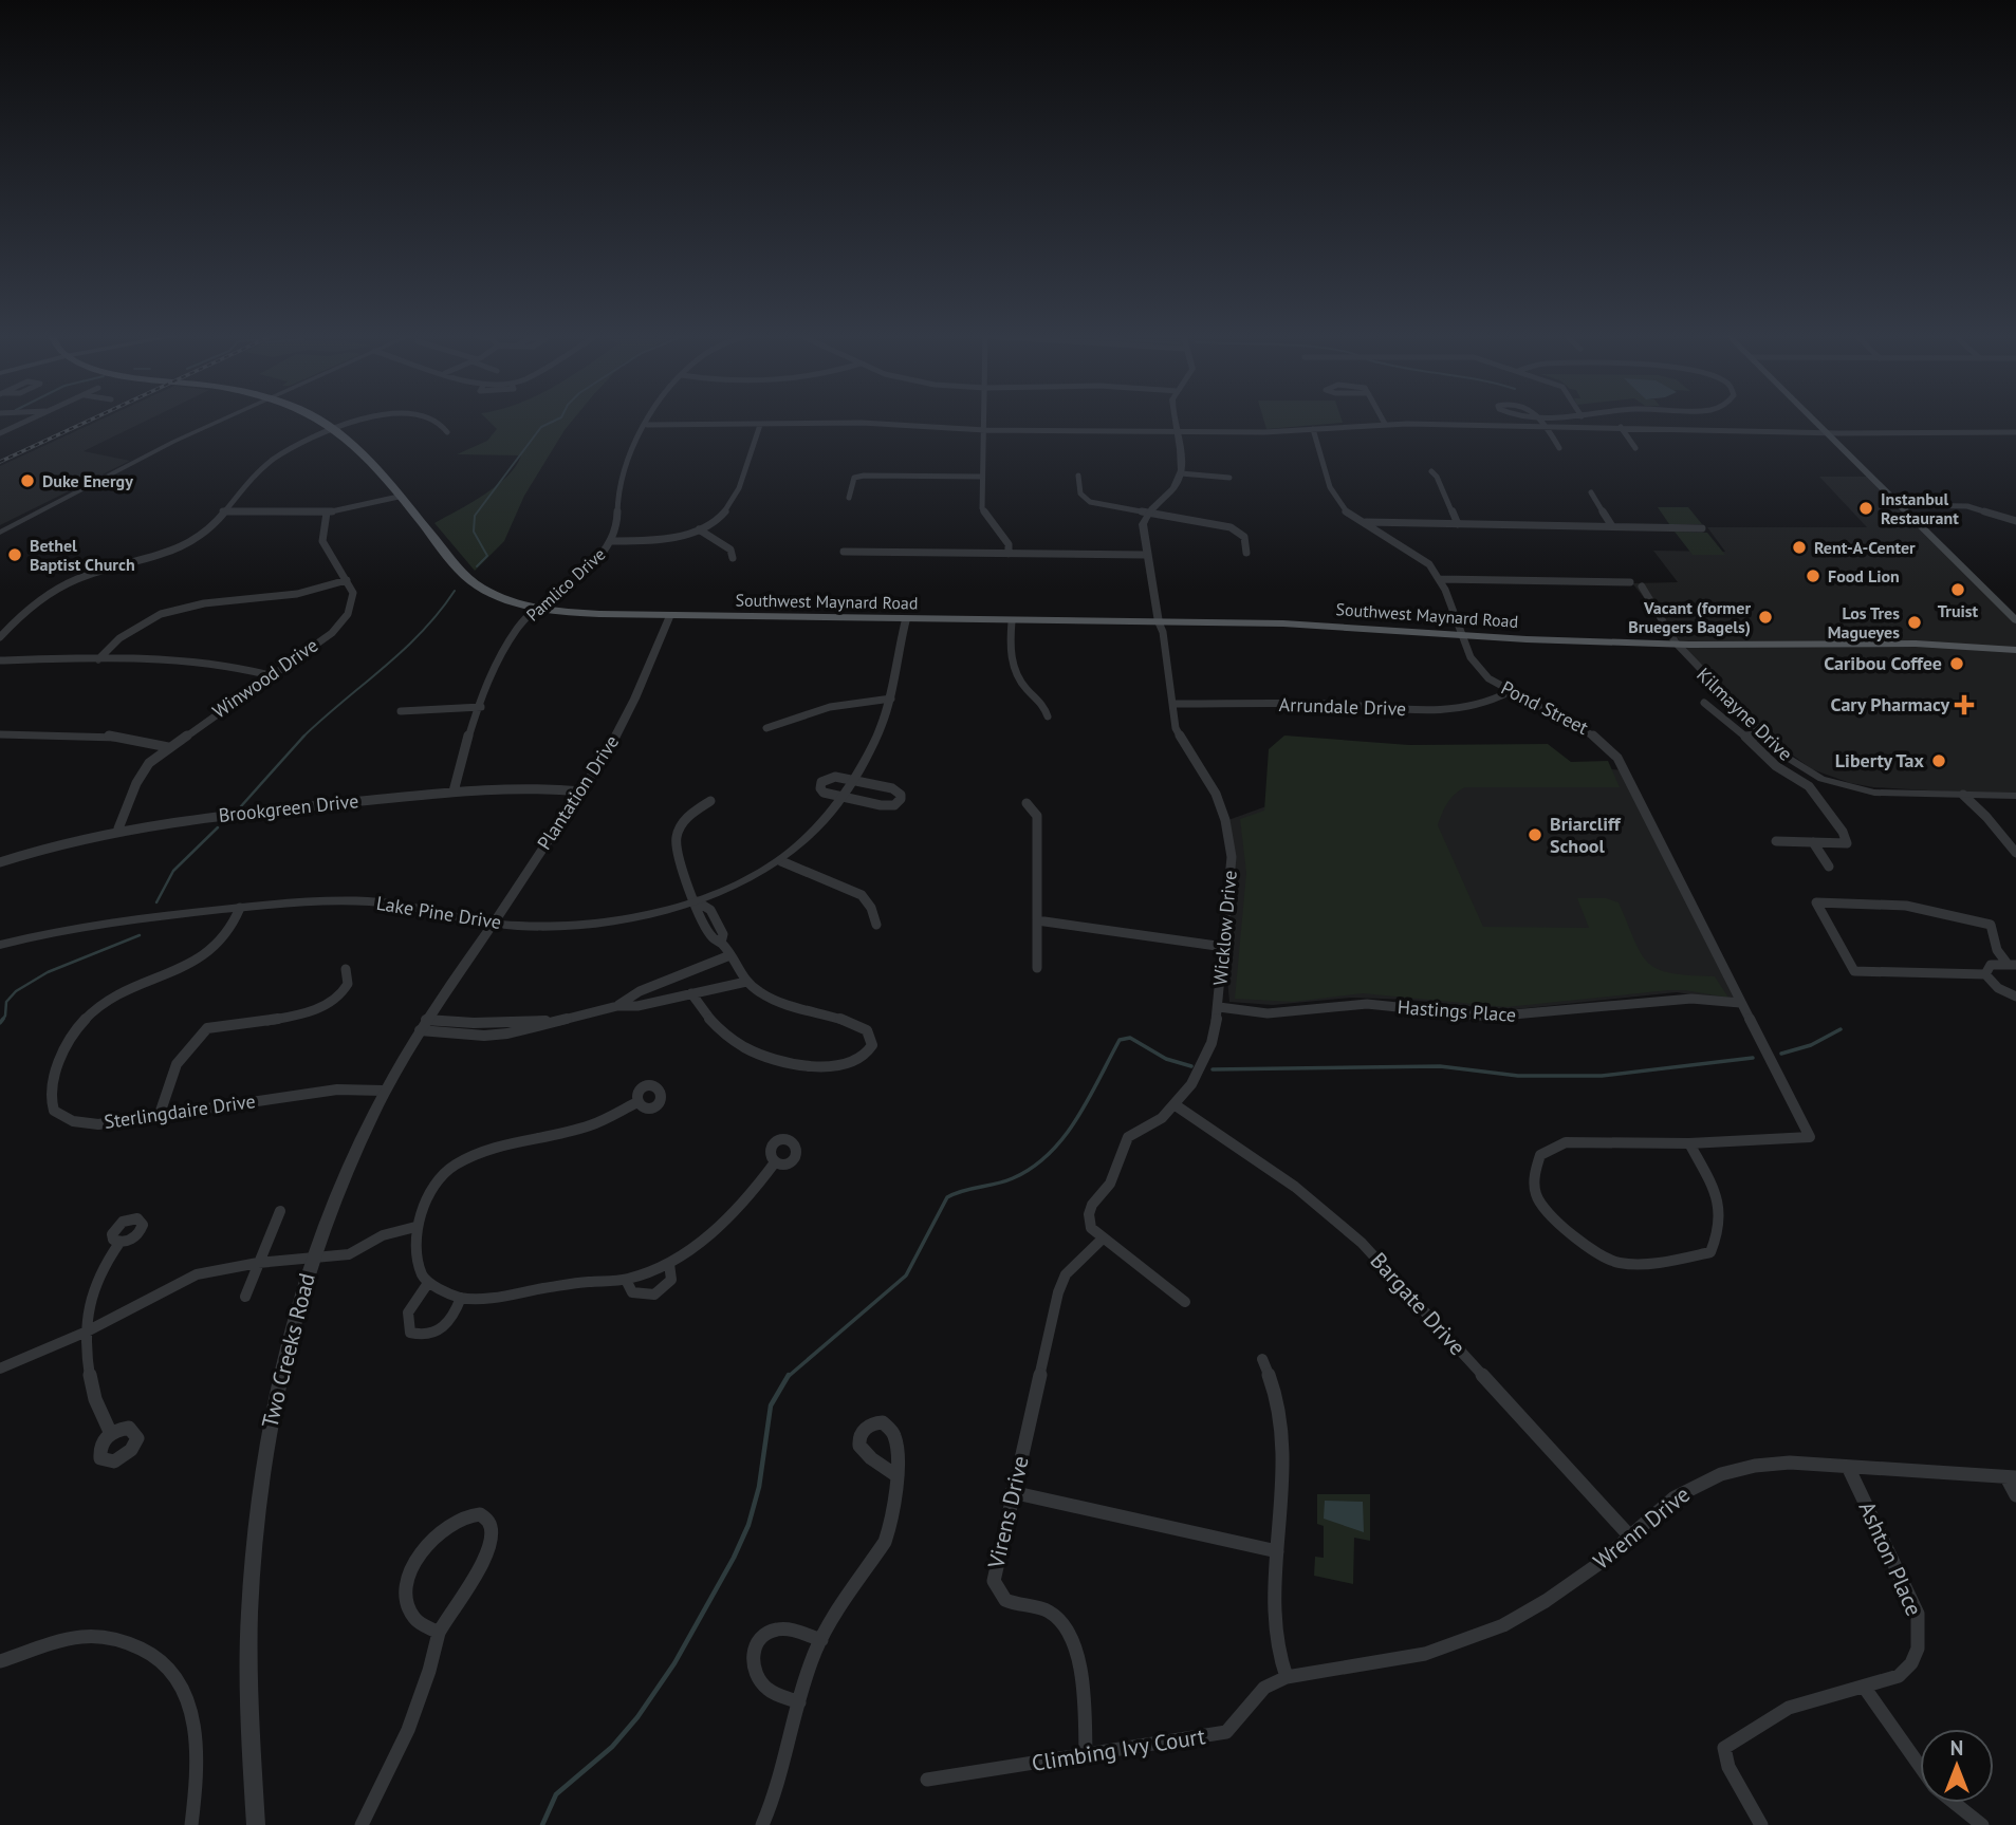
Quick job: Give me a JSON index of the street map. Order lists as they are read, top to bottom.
{
  "streets": {
    "main road": ["Southwest Maynard Road"],
    "street": [
      "Pamlico Drive",
      "Winwood Drive",
      "Arrundale Drive",
      "Pond Street",
      "Kilmayne Drive",
      "Plantation Drive",
      "Brookgreen Drive",
      "Lake Pine Drive",
      "Wicklow Drive",
      "Hastings Place",
      "Sterlingdaire Drive",
      "Bargate Drive",
      "Two Creeks Road",
      "Virens Drive",
      "Wrenn Drive",
      "Ashton Place",
      "Climbing Ivy Court"
    ]
  },
  "crossings": [
    ["Pamlico Drive", "Southwest Maynard Road"],
    ["Pamlico Drive", "Brookgreen Drive"],
    ["Southwest Maynard Road", "Pond Street"],
    ["Southwest Maynard Road", "Kilmayne Drive"],
    ["Southwest Maynard Road", "Plantation Drive"],
    ["Southwest Maynard Road", "Lake Pine Drive"],
    ["Southwest Maynard Road", "Wicklow Drive"],
    ["Winwood Drive", "Brookgreen Drive"],
    ["Arrundale Drive", "Pond Street"],
    ["Arrundale Drive", "Wicklow Drive"],
    ["Pond Street", "Hastings Place"],
    ["Plantation Drive", "Brookgreen Drive"],
    ["Plantation Drive", "Lake Pine Drive"],
    ["Plantation Drive", "Two Creeks Road"],
    ["Lake Pine Drive", "Sterlingdaire Drive"],
    ["Lake Pine Drive", "Two Creeks Road"],
    ["Wicklow Drive", "Hastings Place"],
    ["Wicklow Drive", "Bargate Drive"],
    ["Wicklow Drive", "Virens Drive"],
    ["Sterlingdaire Drive", "Two Creeks Road"],
    ["Bargate Drive", "Wrenn Drive"],
    ["Virens Drive", "Climbing Ivy Court"],
    ["Wrenn Drive", "Ashton Place"],
    ["Wrenn Drive", "Climbing Ivy Court"]
  ],
  "places": {
    "other": [
      "Duke Energy",
      "Instanbul Restaurant",
      "Rent-A-Center",
      "Bethel Baptist Church",
      "Food Lion",
      "Truist",
      "Vacant (former Bruegers Bagels)",
      "Los Tres Magueyes",
      "Caribou Coffee",
      "Liberty Tax",
      "Briarcliff School"
    ],
    "health": ["Cary Pharmacy"]
  },
  "north": "top"
}
